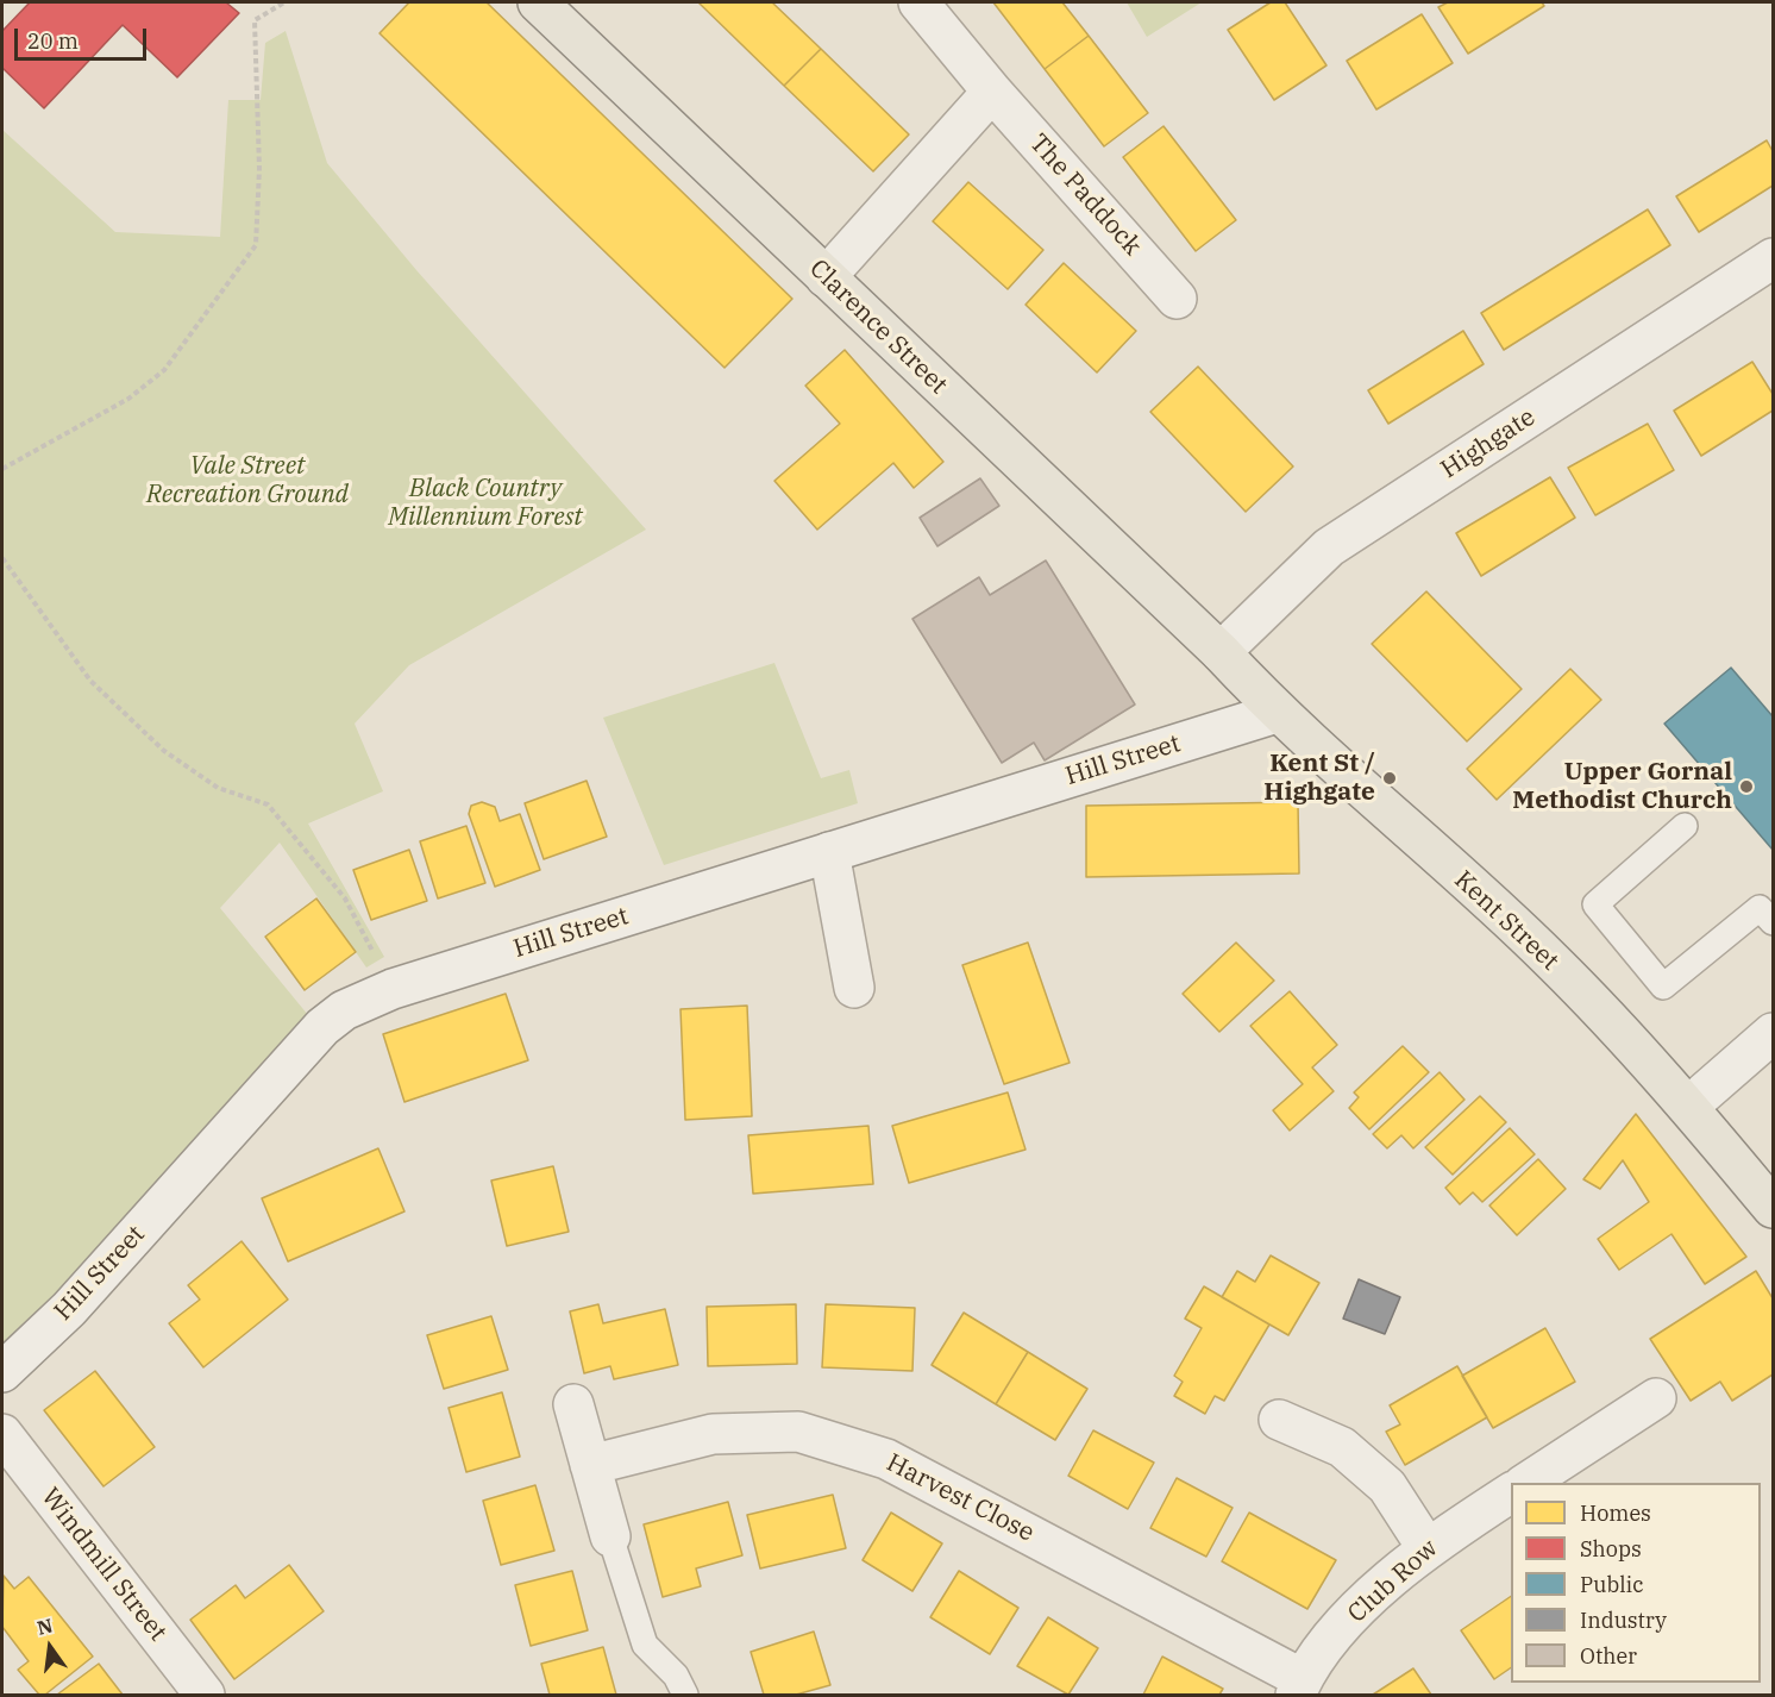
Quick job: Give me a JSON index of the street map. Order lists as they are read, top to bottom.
{
  "streets": {
    "main road": ["Clarence Street", "Kent Street"],
    "street": [
      "The Paddock",
      "Highgate",
      "Hill Street",
      "Harvest Close",
      "Windmill Street",
      "Club Row"
    ]
  },
  "crossings": [
    ["Clarence Street", "Highgate"],
    ["Clarence Street", "Kent Street"],
    ["Highgate", "Kent Street"],
    ["Hill Street", "Kent Street"],
    ["Harvest Close", "Club Row"]
  ],
  "parks": ["Vale Street Recreation Ground", "Black Country Millennium Forest"],
  "places": ["Kent St / Highgate", "Upper Gornal Methodist Church"],
  "legend": [
    "Homes",
    "Shops",
    "Public",
    "Industry",
    "Other"
  ],
  "scale_bar": "20 m",
  "north": "top"
}
